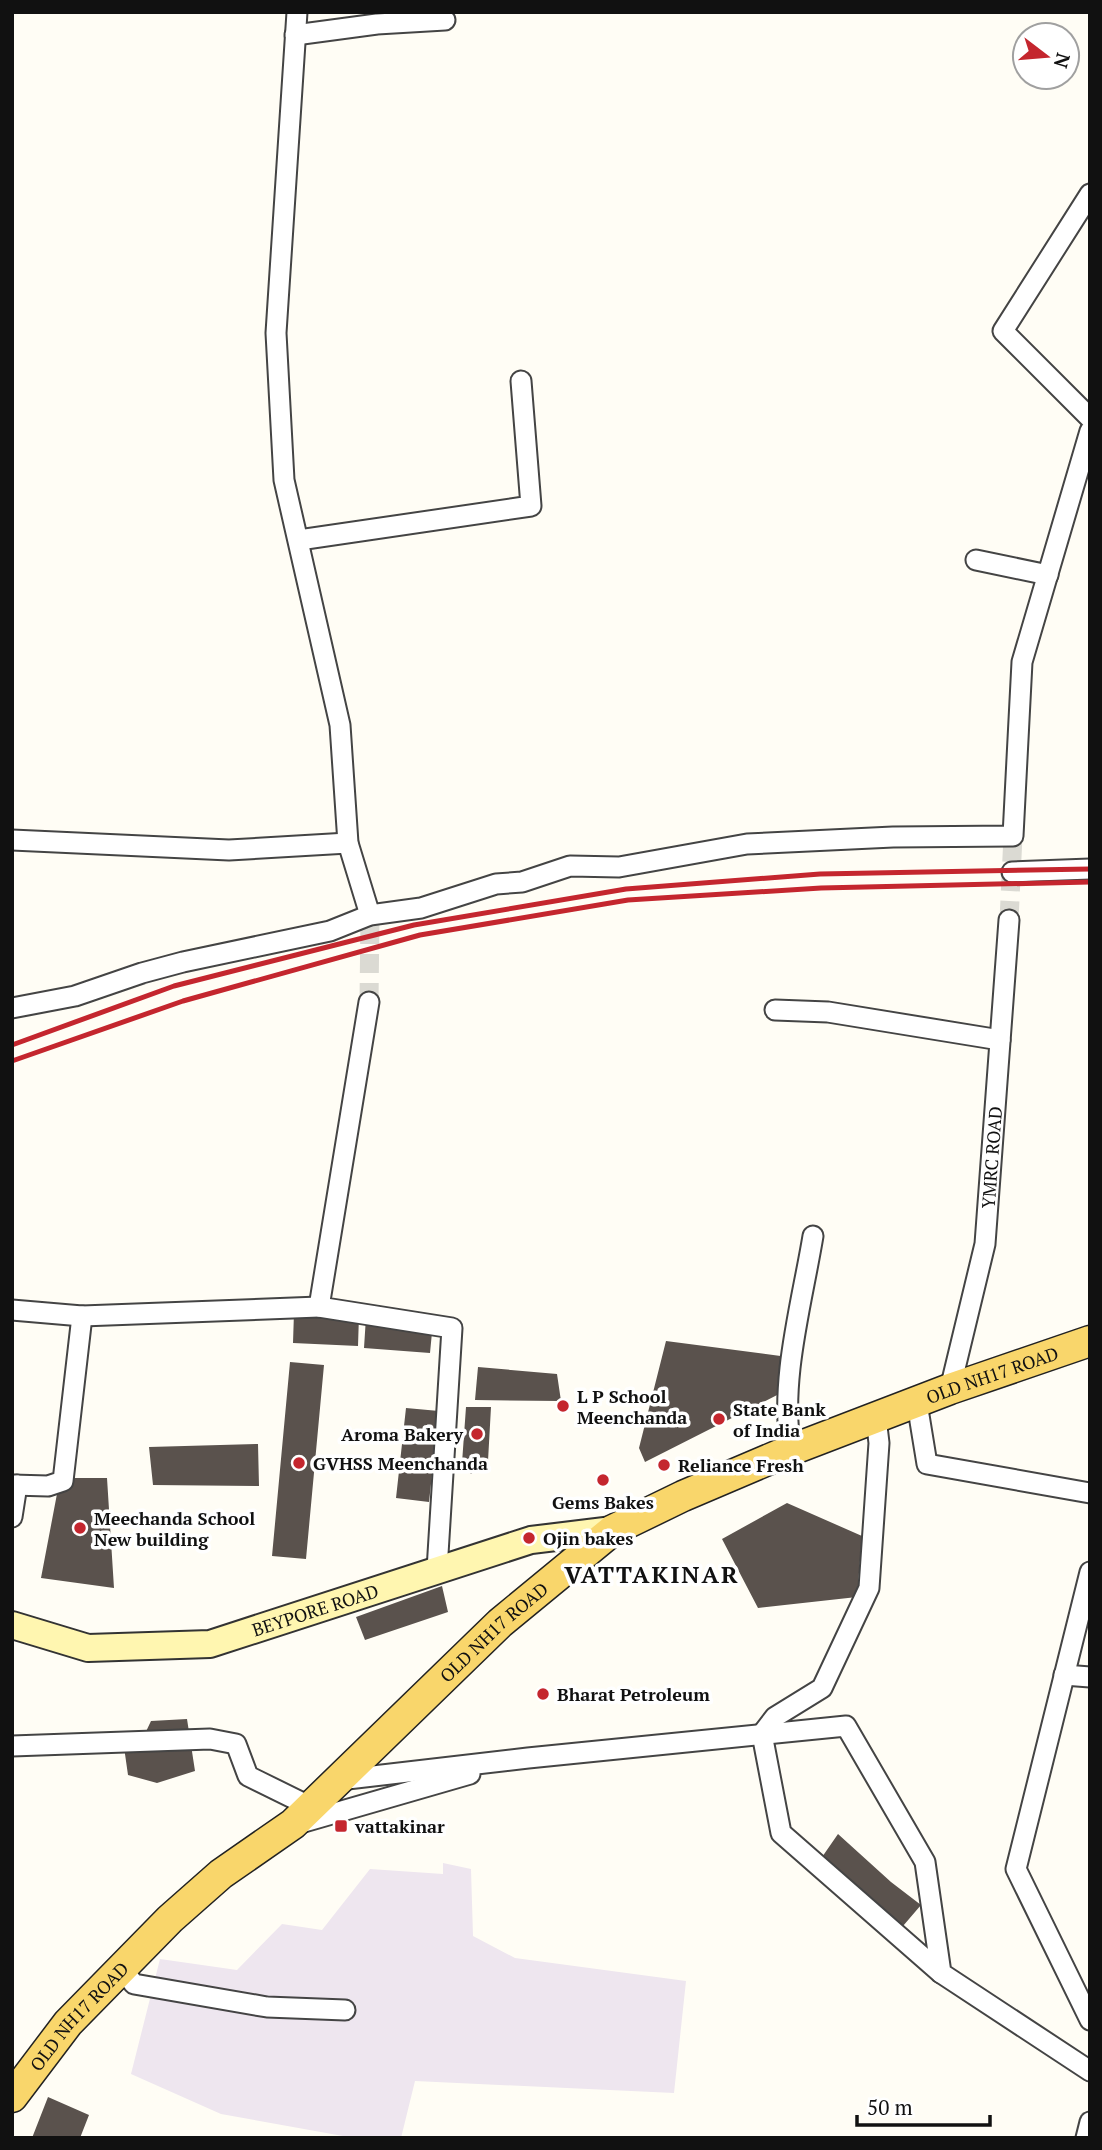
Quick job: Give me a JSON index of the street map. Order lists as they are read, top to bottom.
{
  "streets": {
    "main road": ["OLD NH17 ROAD", "BEYPORE ROAD"],
    "street": ["YMRC ROAD"]
  },
  "crossings": [
    ["YMRC ROAD", "OLD NH17 ROAD"],
    ["OLD NH17 ROAD", "BEYPORE ROAD"]
  ],
  "districts": ["VATTAKINAR"],
  "places": {
    "other": [
      "L P School Meenchanda",
      "State Bank of India",
      "Aroma Bakery",
      "GVHSS Meenchanda",
      "Reliance Fresh",
      "Gems Bakes",
      "Meechanda School New building",
      "Ojin bakes",
      "Bharat Petroleum"
    ],
    "transit": ["vattakinar"]
  },
  "scale_bar": "50 m",
  "north": "right"
}
